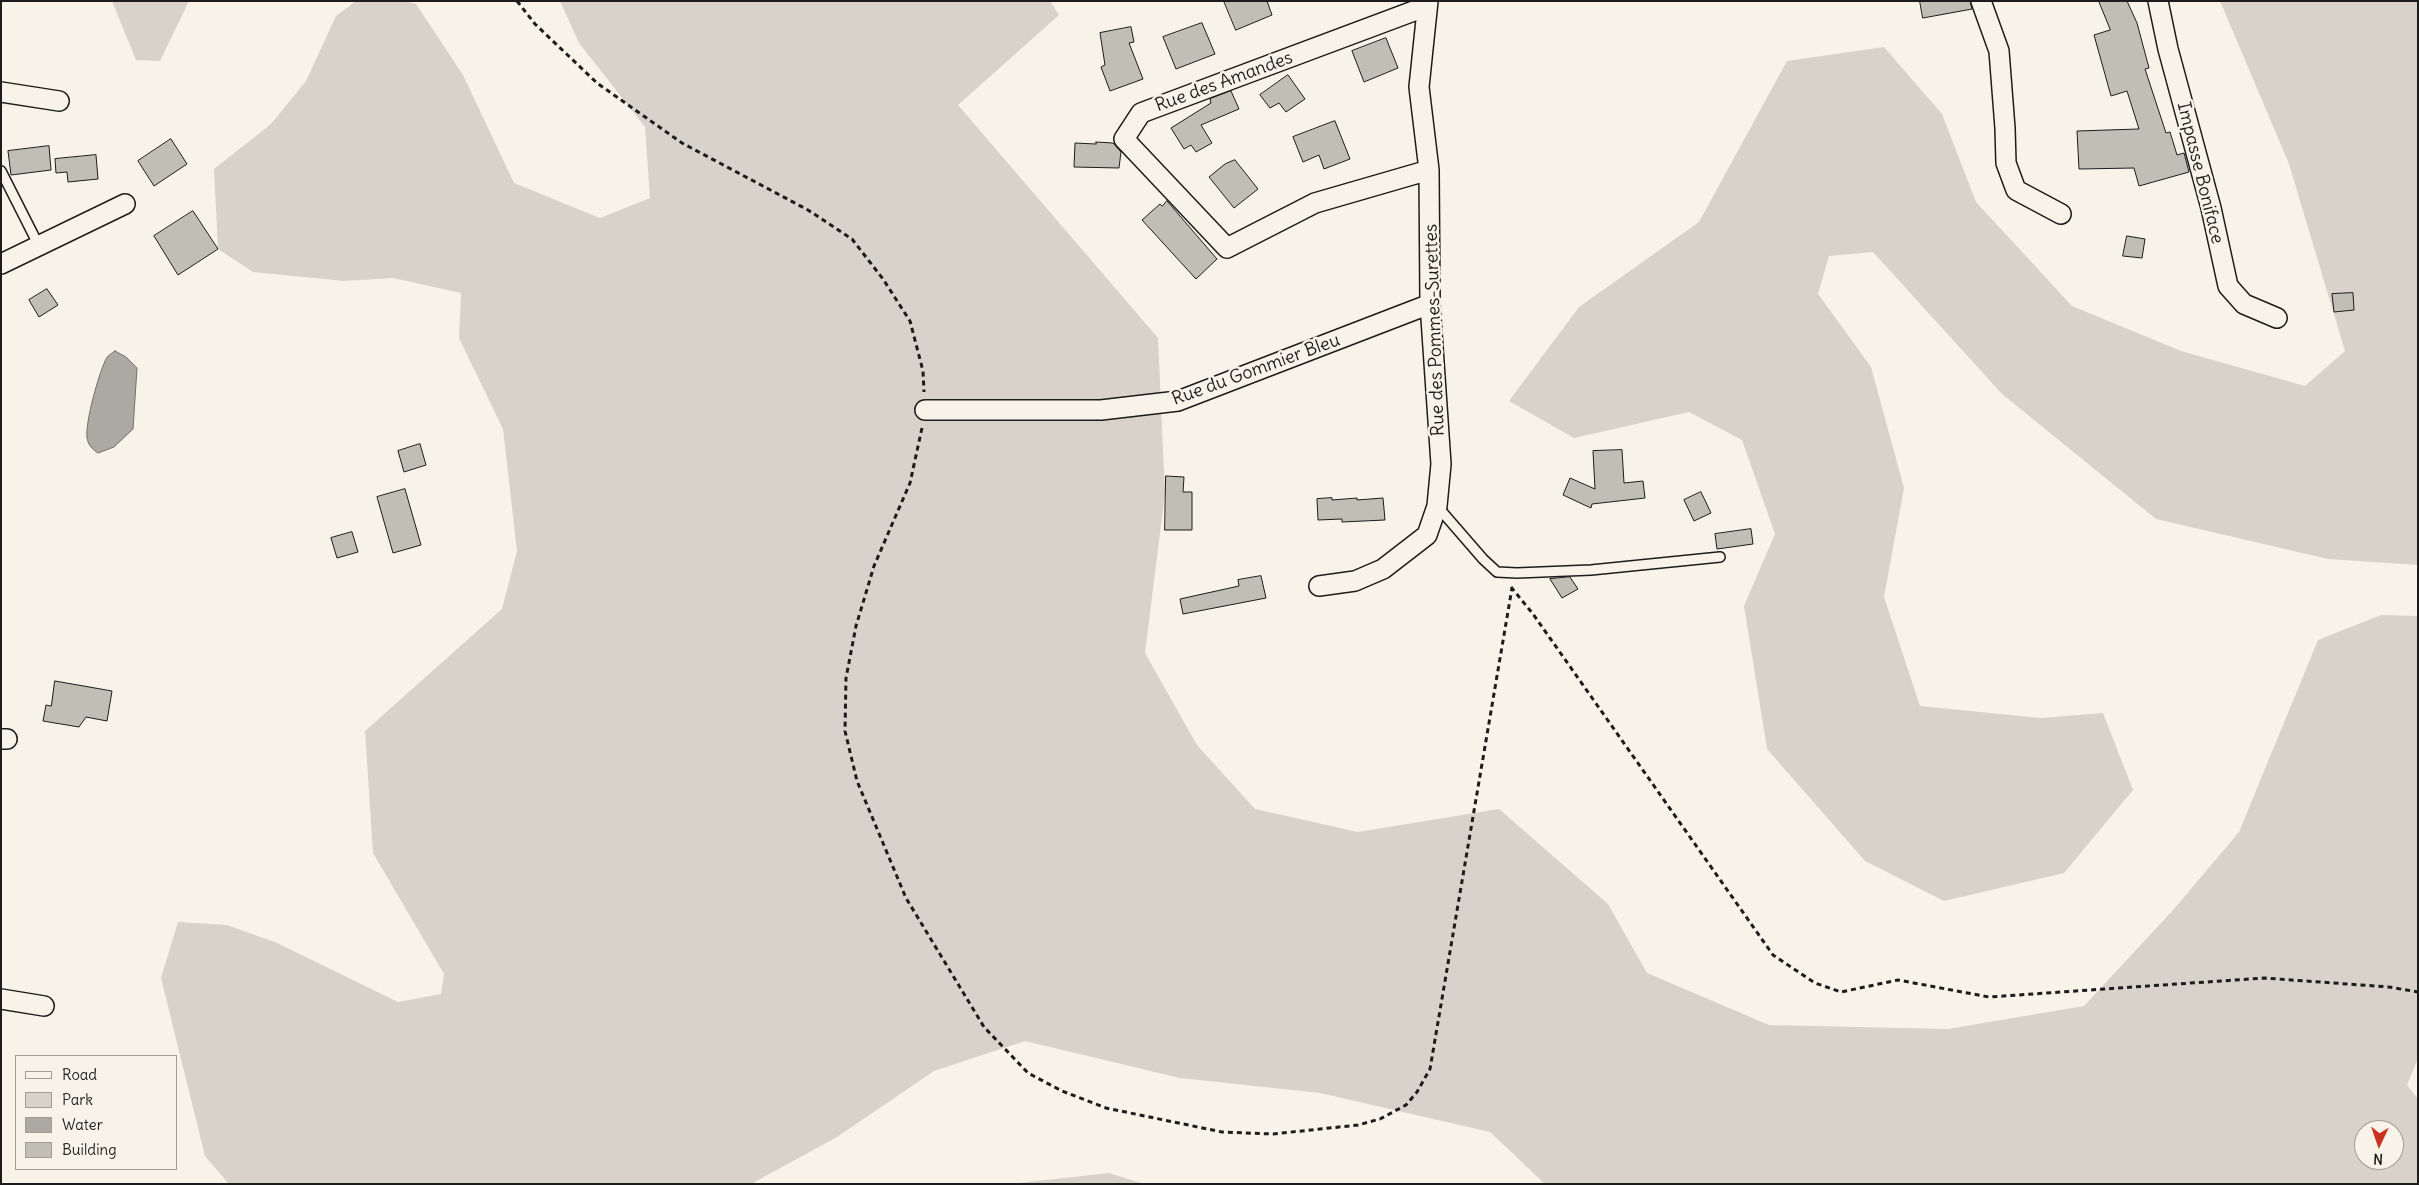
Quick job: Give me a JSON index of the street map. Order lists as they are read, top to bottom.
{
  "streets": {
    "street": [
      "Rue des Amandes",
      "Impasse Boniface",
      "Rue des Pommes-Surettes",
      "Rue du Gommier Bleu"
    ]
  },
  "crossings": [
    ["Rue des Amandes", "Rue des Pommes-Surettes"],
    ["Rue des Pommes-Surettes", "Rue du Gommier Bleu"]
  ],
  "legend": [
    "Road",
    "Park",
    "Water",
    "Building"
  ],
  "north": "bottom"
}
